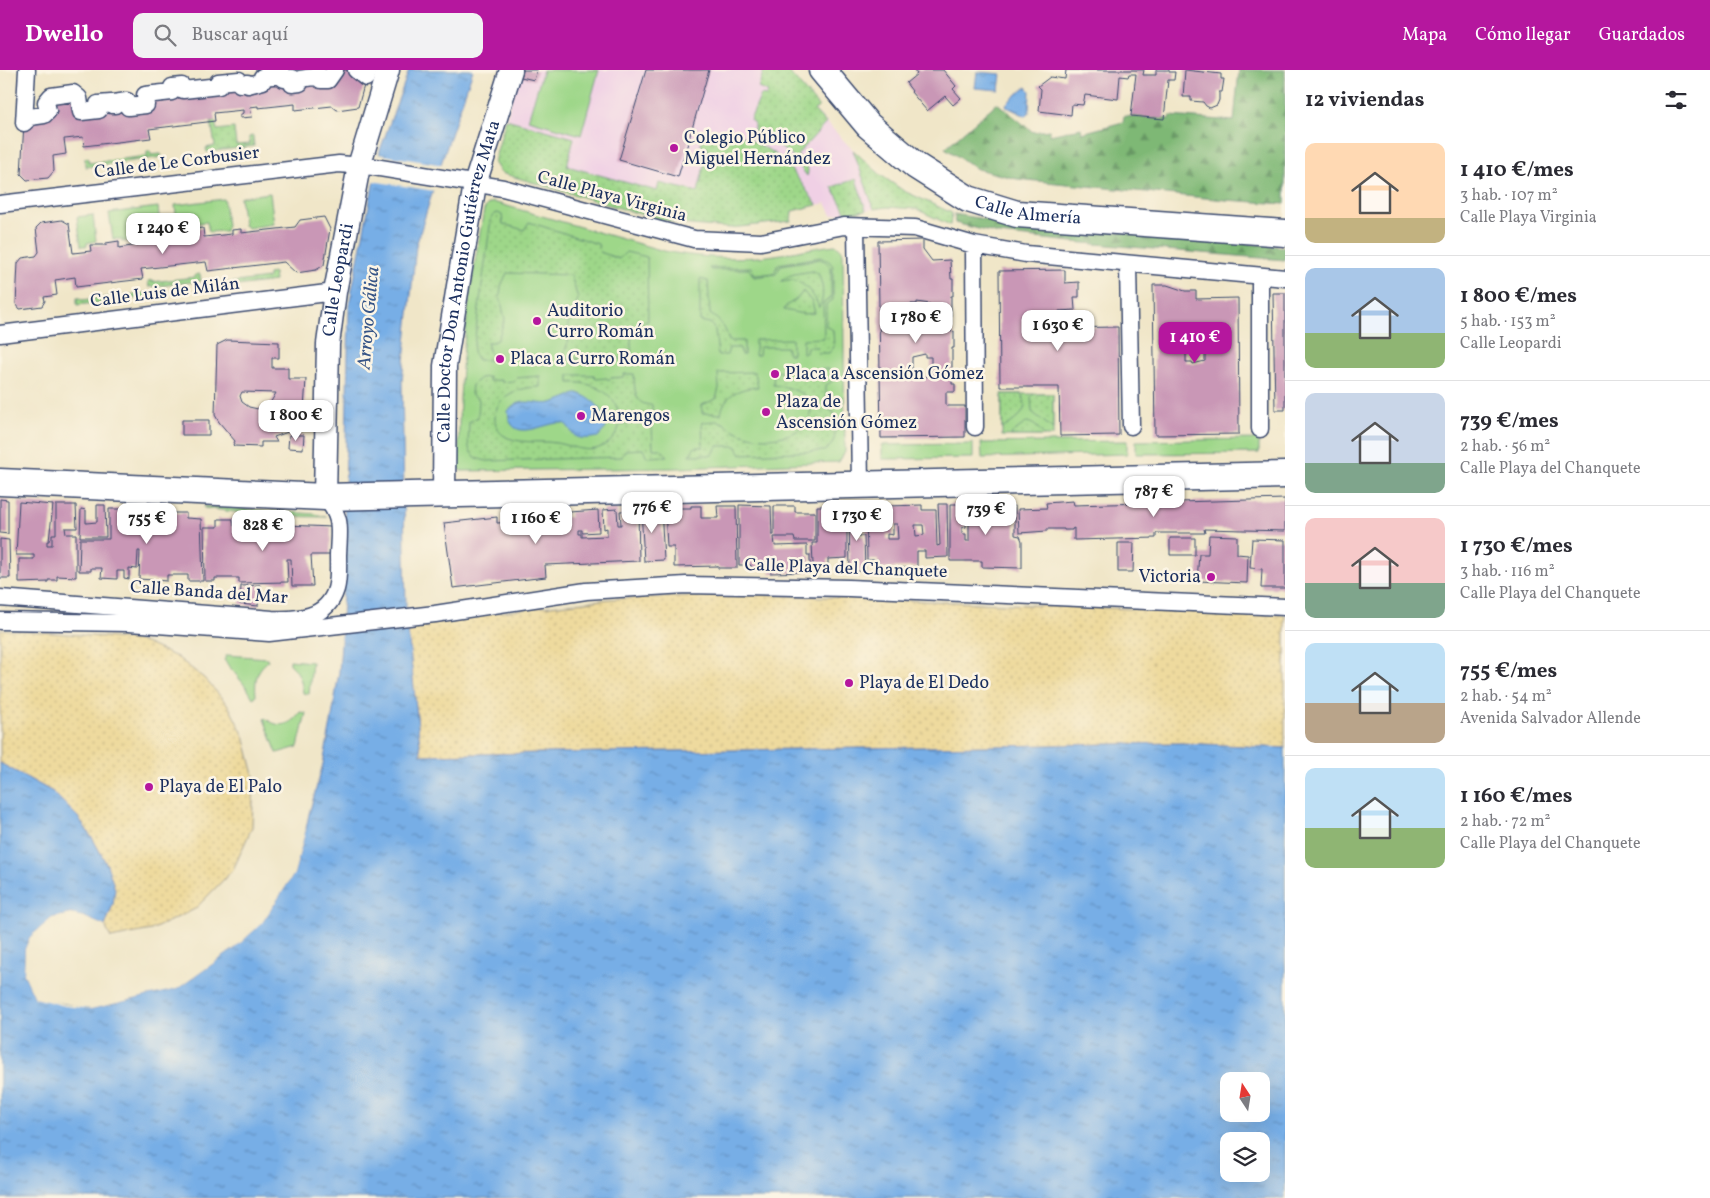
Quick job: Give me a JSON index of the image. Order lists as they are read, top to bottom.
{
  "streets": {
    "main road": ["Calle Almería"],
    "street": [
      "Calle de Le Corbusier",
      "Calle Playa Virginia",
      "Calle Leopardi",
      "Calle Doctor Don Antonio Gutiérrez Mata",
      "Calle Luis de Milán",
      "Calle Playa del Chanquete",
      "Calle Banda del Mar"
    ]
  },
  "crossings": [
    ["Calle de Le Corbusier", "Calle Playa Virginia"],
    ["Calle de Le Corbusier", "Calle Leopardi"],
    ["Calle Playa Virginia", "Calle Leopardi"],
    ["Calle Playa Virginia", "Calle Doctor Don Antonio Gutiérrez Mata"],
    ["Calle Leopardi", "Calle Luis de Milán"],
    ["Calle Leopardi", "Calle Banda del Mar"],
    ["Calle Playa del Chanquete", "Calle Banda del Mar"]
  ],
  "water": ["Arroyo Gálica"],
  "places": [
    "Colegio Público Miguel Hernández",
    "Auditorio Curro Román",
    "Placa a Curro Román",
    "Placa a Ascensión Gómez",
    "Plaza de Ascensión Gómez",
    "Marengos",
    "Victoria",
    "Playa de El Dedo",
    "Playa de El Palo"
  ],
  "north": "top",
  "page": {
    "header": "Dwello",
    "search": "Buscar aquí",
    "nav": ["Mapa", "Cómo llegar", "Guardados"],
    "heading": "12 viviendas",
    "list": [
      {
        "name": "1 410 €/mes",
        "note": "3 hab. · 107 m² · Calle Playa Virginia"
      },
      {
        "name": "1 800 €/mes",
        "note": "5 hab. · 153 m² · Calle Leopardi"
      },
      {
        "name": "739 €/mes",
        "note": "2 hab. · 56 m² · Calle Playa del Chanquete"
      },
      {
        "name": "1 730 €/mes",
        "note": "3 hab. · 116 m² · Calle Playa del Chanquete"
      },
      {
        "name": "755 €/mes",
        "note": "2 hab. · 54 m² · Avenida Salvador Allende"
      },
      {
        "name": "1 160 €/mes",
        "note": "2 hab. · 72 m² · Calle Playa del Chanquete"
      }
    ],
    "price": [
      "1 240 €",
      "1 780 €",
      "1 630 €",
      "1 410 €",
      "1 800 €",
      "787 €",
      "776 €",
      "739 €",
      "1 730 €",
      "755 €",
      "1 160 €",
      "828 €"
    ]
  }
}
